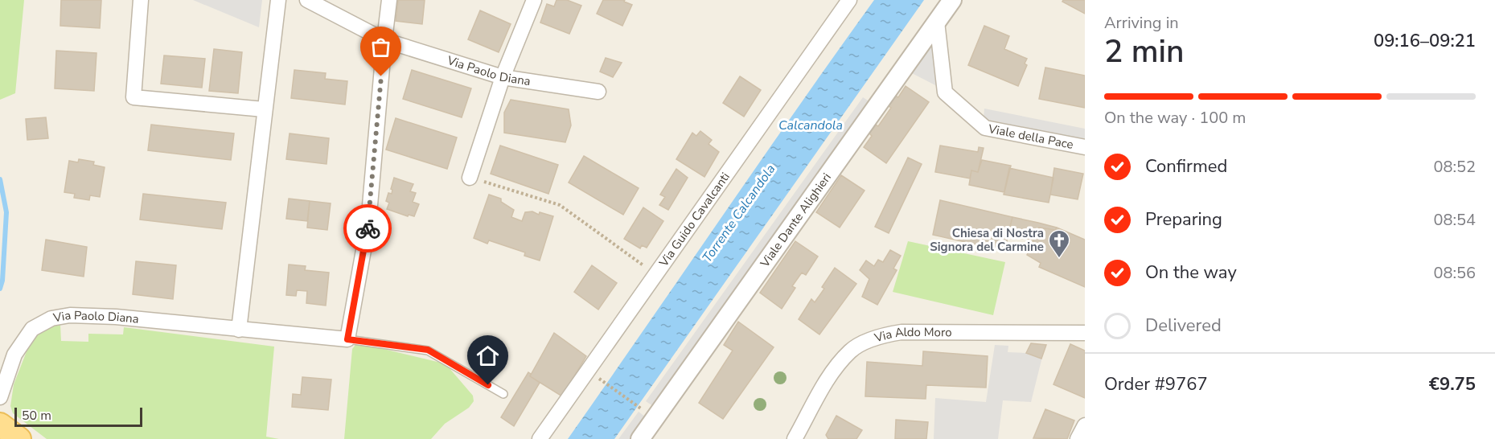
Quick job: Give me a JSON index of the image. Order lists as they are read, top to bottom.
{
  "streets": {
    "street": [
      "Via Paolo Diana",
      "Viale della Pace",
      "Via Guido Cavalcanti",
      "Viale Dante Alighieri",
      "Via Aldo Moro"
    ]
  },
  "crossings": [
    ["Viale della Pace", "Viale Dante Alighieri"]
  ],
  "water": ["Calcandola", "Torrente Calcandola"],
  "places": {
    "church": ["Chiesa di Nostra Signora del Carmine"]
  },
  "scale_bar": "50 m",
  "page": {
    "heading": ["2 min", "Arriving in", "09:16–09:21"],
    "panel": ["Order #9767", "€9.75"],
    "bar": "On the way · 100 m",
    "list": [
      ["Confirmed", "08:52"],
      ["Preparing", "08:54"],
      ["On the way", "08:56"],
      "Delivered"
    ],
    "scale": "50 m"
  }
}
